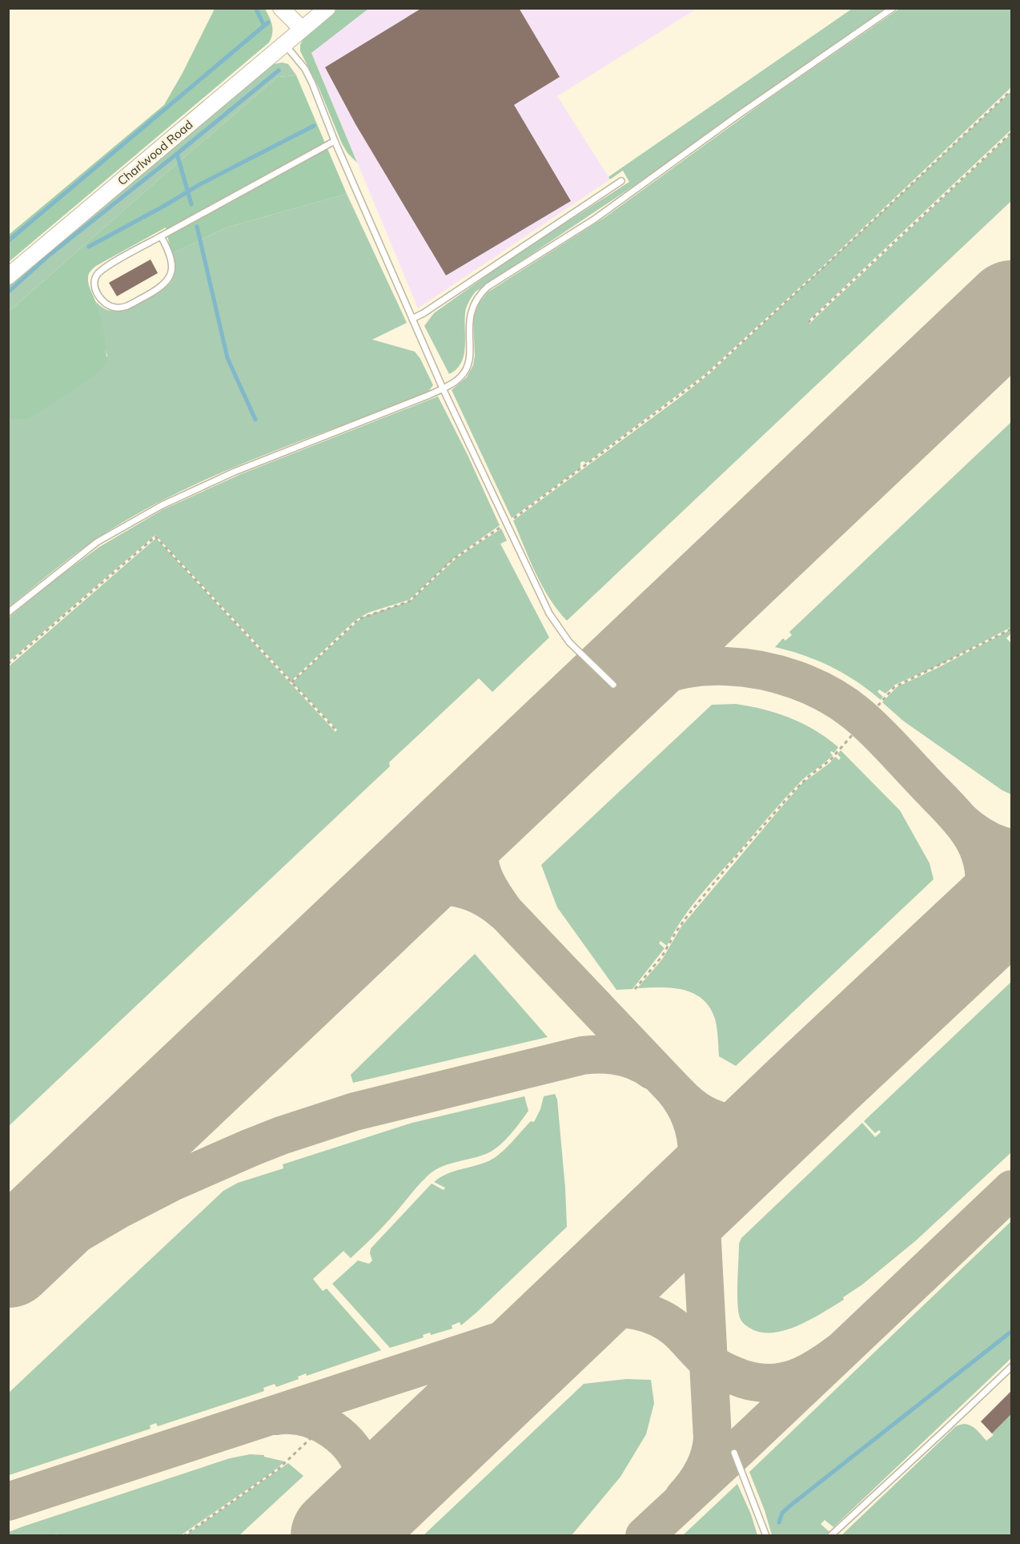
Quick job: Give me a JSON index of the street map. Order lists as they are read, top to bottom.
{
  "streets": {
    "street": ["Charlwood Road"]
  }
}
